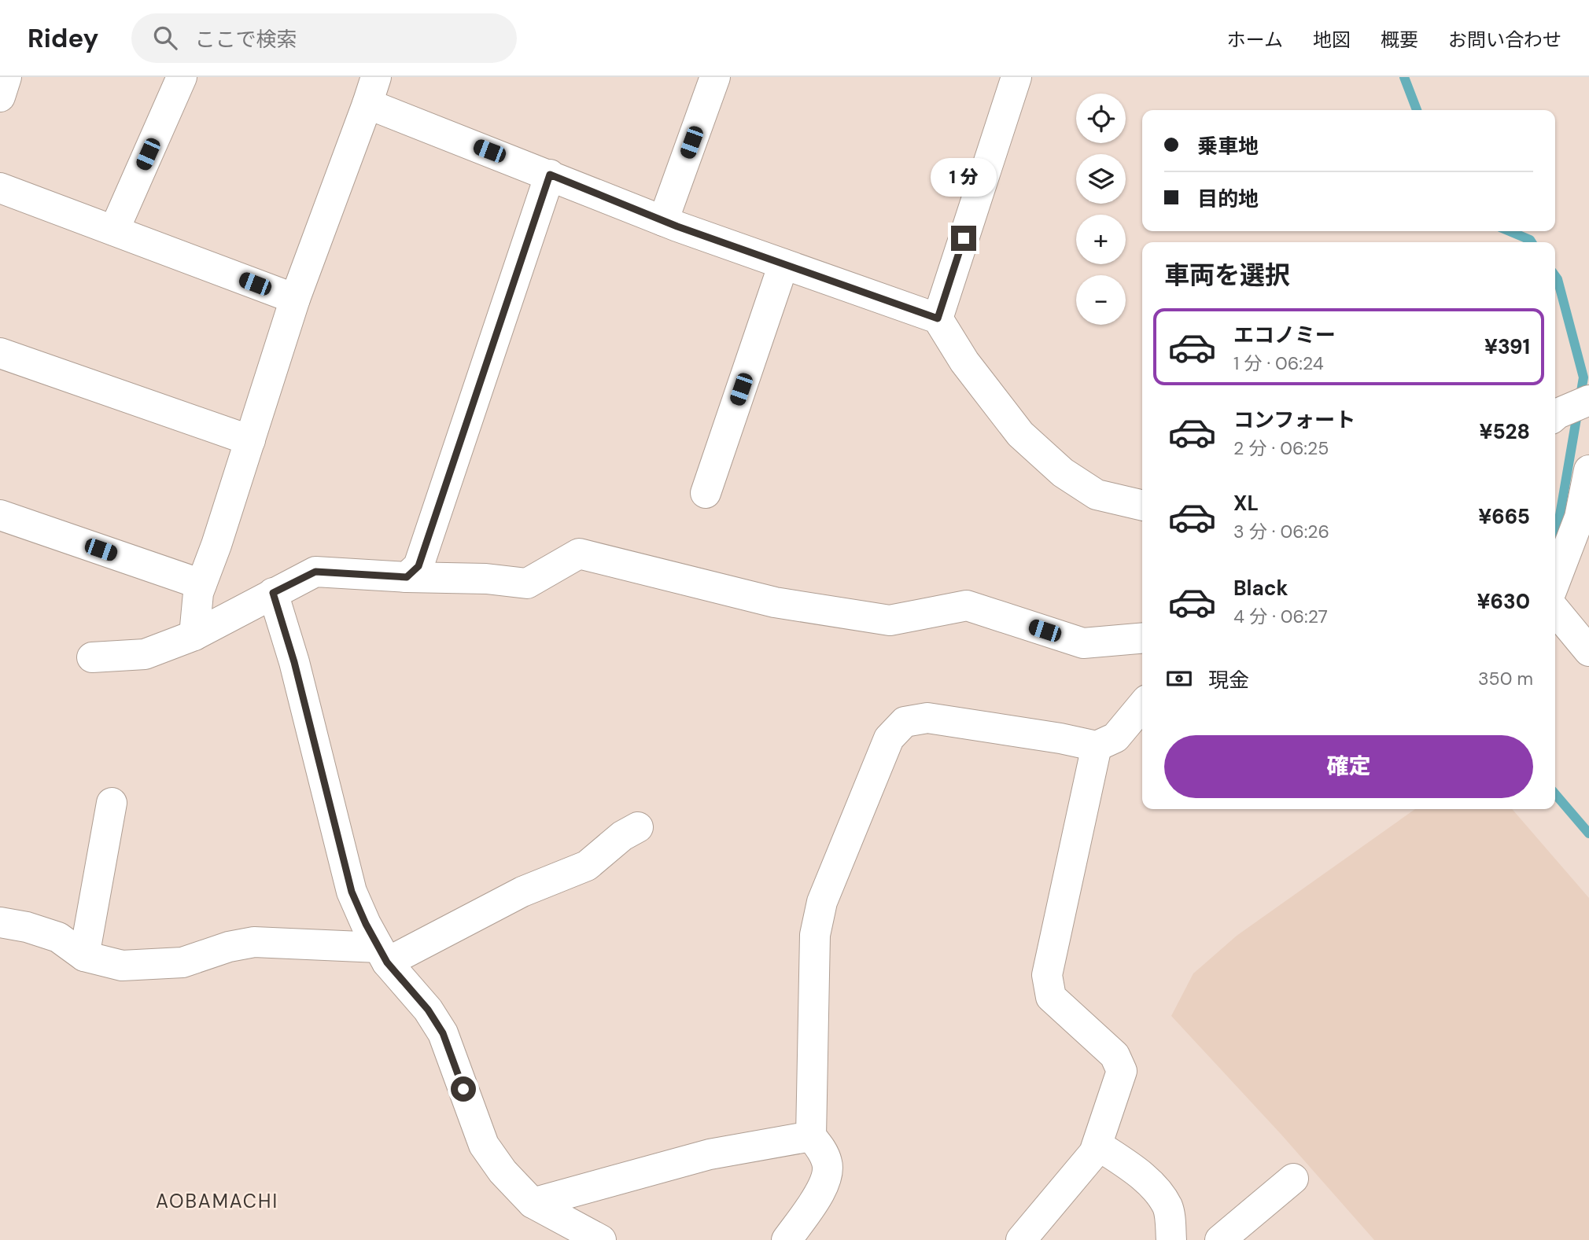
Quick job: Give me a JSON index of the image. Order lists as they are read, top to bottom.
{
  "districts": ["AOBAMACHI"],
  "page": {
    "header": "Ridey",
    "search": "ここで検索",
    "nav": [
      "ホーム",
      "地図",
      "概要",
      "お問い合わせ"
    ],
    "map_buttons": ["+", "−"],
    "banner": ["乗車地", "目的地"],
    "bubble": "1 分",
    "heading": "車両を選択",
    "list": [
      {
        "name": "エコノミー",
        "note": "1 分 · 06:24",
        "value": "¥391"
      },
      {
        "name": "コンフォート",
        "note": "2 分 · 06:25",
        "value": "¥528"
      },
      {
        "name": "XL",
        "note": "3 分 · 06:26",
        "value": "¥665"
      },
      {
        "name": "Black",
        "note": "4 分 · 06:27",
        "value": "¥630"
      }
    ],
    "pay": ["現金", "350 m"],
    "buttons": "確定"
  }
}
